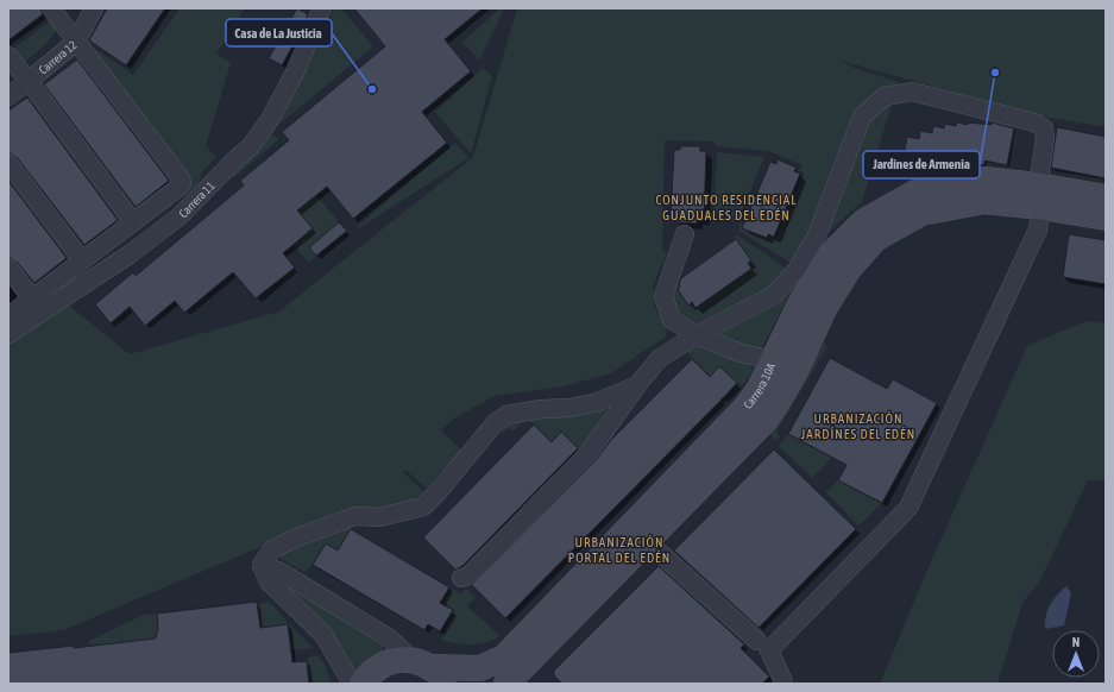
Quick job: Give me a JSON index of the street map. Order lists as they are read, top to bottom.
{
  "streets": {
    "street": ["Carrera 12", "Carrera 11", "Carrera 10A"]
  },
  "districts": ["CONJUNTO RESIDENCIAL GUADUALES DEL EDÉN", "URBANIZACIÓN JARDÍNES DEL EDÉN", "URBANIZACIÓN PORTAL DEL EDÉN"],
  "places": ["Jardines de Armenia", "Casa de La Justicia"],
  "north": "top"
}
